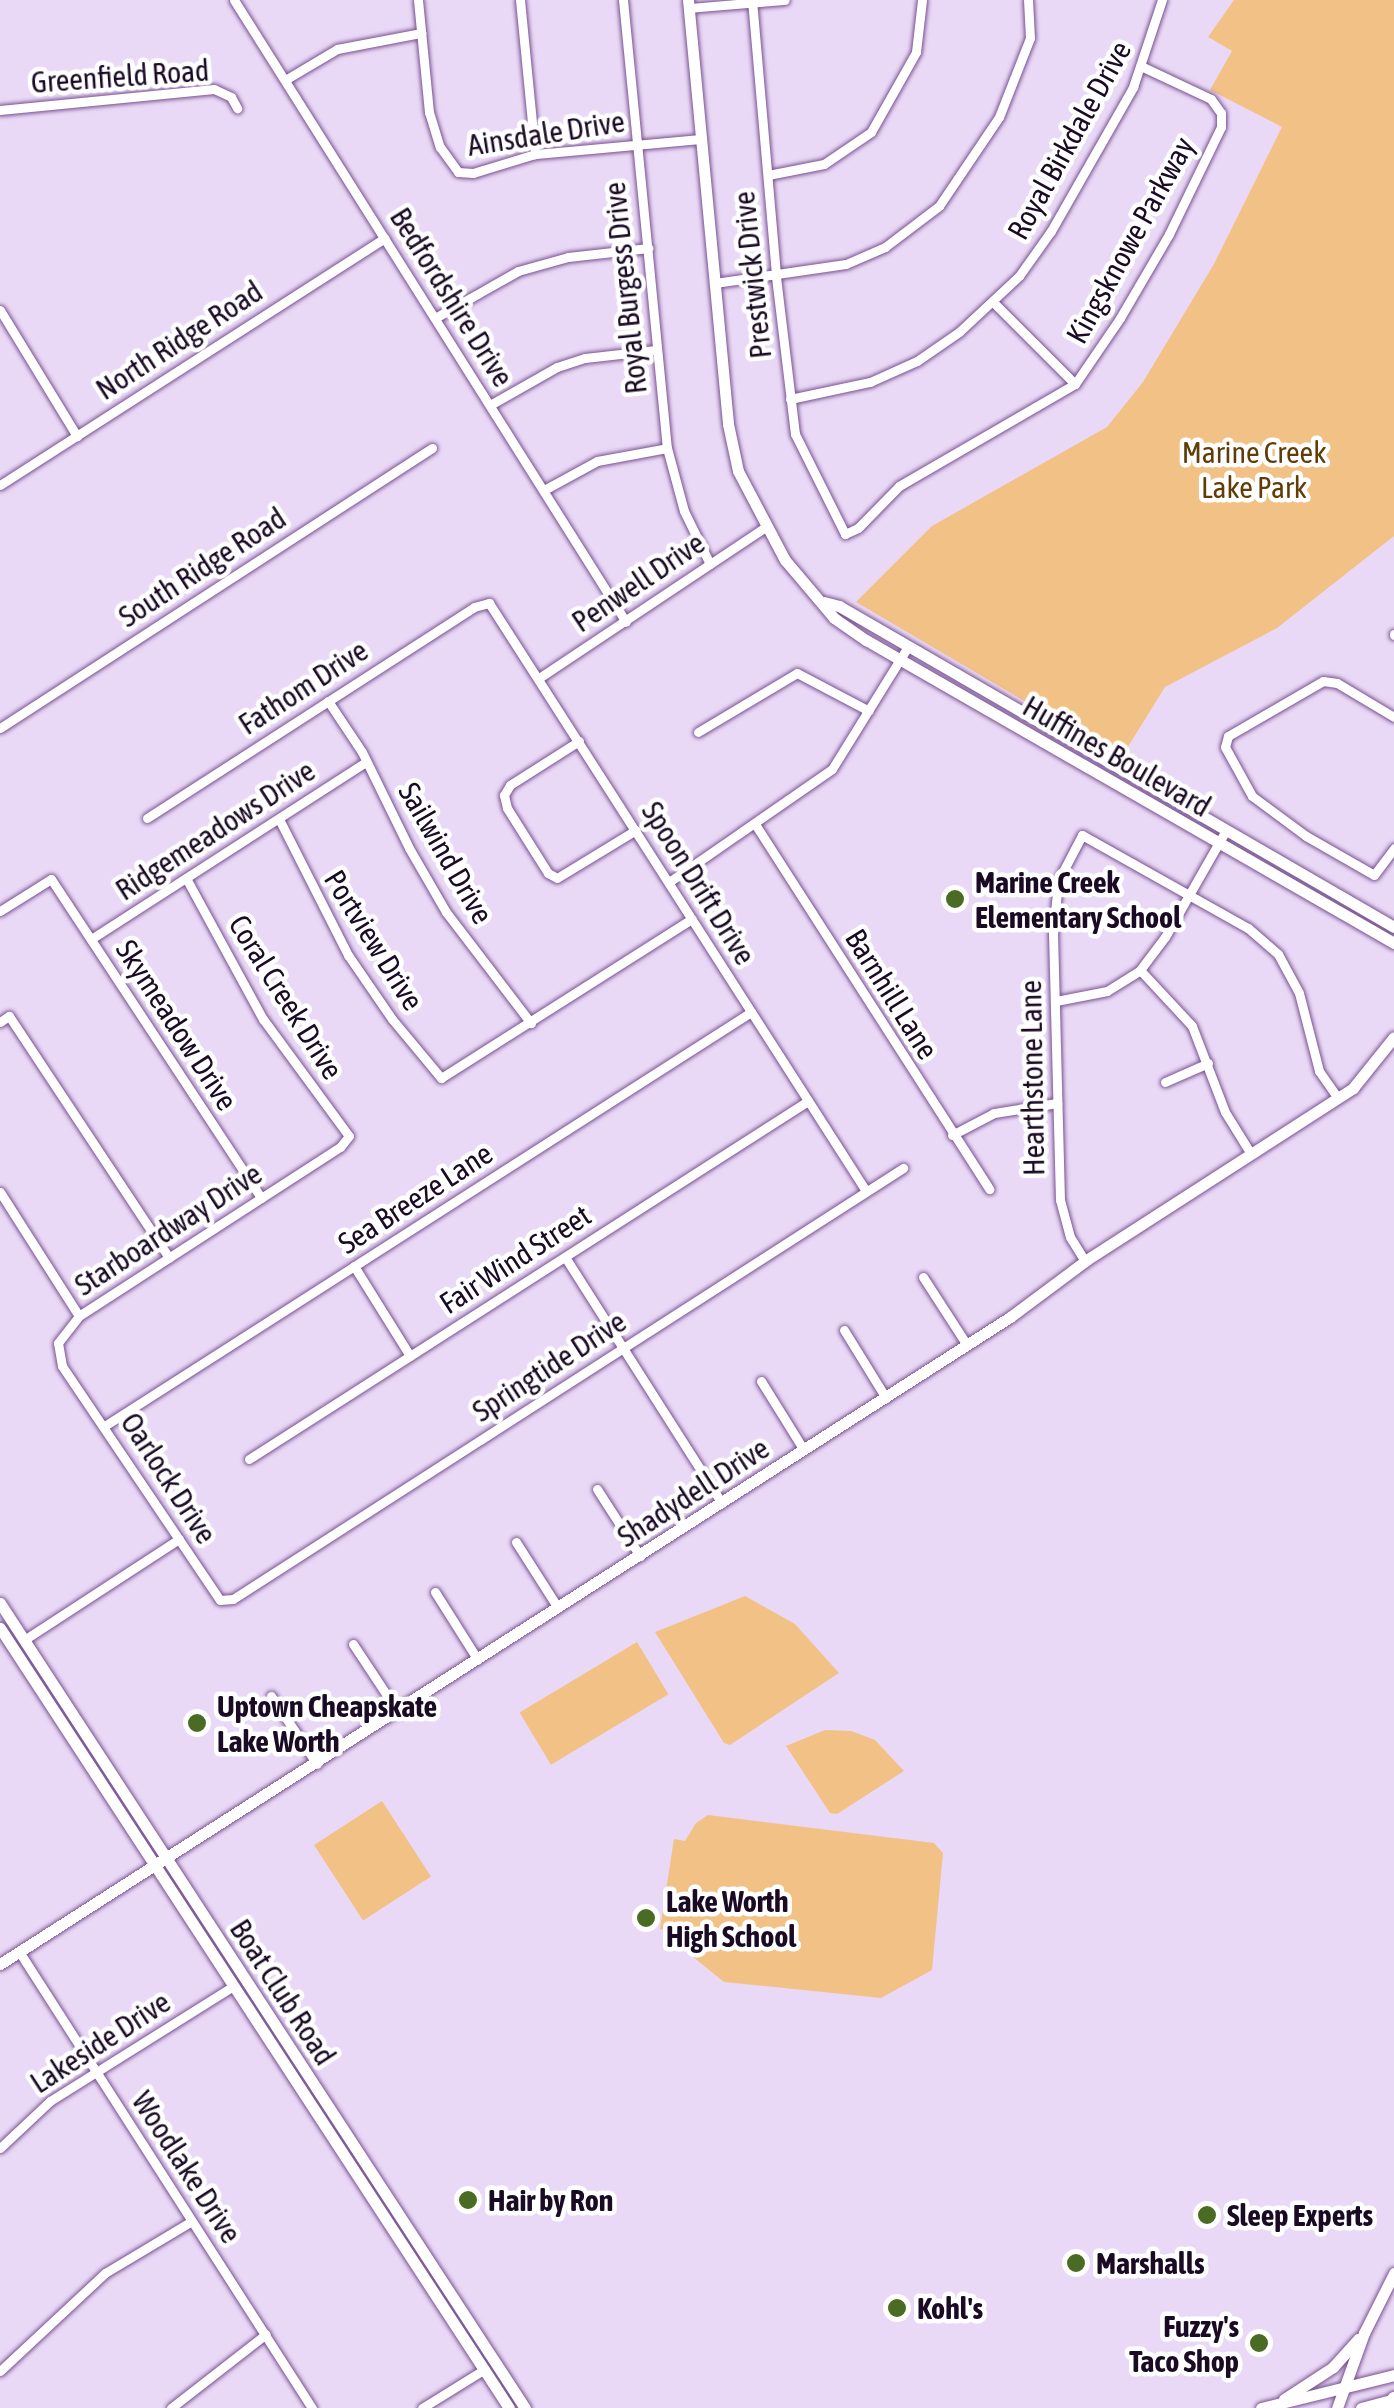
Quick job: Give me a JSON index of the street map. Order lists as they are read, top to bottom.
{
  "streets": {
    "main road": ["Huffines Boulevard", "Shadydell Drive", "Boat Club Road"],
    "street": [
      "Greenfield Road",
      "Ainsdale Drive",
      "Royal Birkdale Drive",
      "Kingsknowe Parkway",
      "Prestwick Drive",
      "Royal Burgess Drive",
      "Bedfordshire Drive",
      "North Ridge Road",
      "South Ridge Road",
      "Penwell Drive",
      "Fathom Drive",
      "Ridgemeadows Drive",
      "Sailwind Drive",
      "Spoon Drift Drive",
      "Portview Drive",
      "Barnhill Lane",
      "Coral Creek Drive",
      "Skymeadow Drive",
      "Hearthstone Lane",
      "Sea Breeze Lane",
      "Starboardway Drive",
      "Fair Wind Street",
      "Springtide Drive",
      "Oarlock Drive",
      "Lakeside Drive",
      "Woodlake Drive"
    ]
  },
  "crossings": [
    ["Ainsdale Drive", "Royal Burgess Drive"],
    ["Ainsdale Drive", "Huffines Boulevard"],
    ["Royal Birkdale Drive", "Kingsknowe Parkway"],
    ["Royal Birkdale Drive", "Prestwick Drive"],
    ["Kingsknowe Parkway", "Prestwick Drive"],
    ["Royal Burgess Drive", "Penwell Drive"],
    ["Bedfordshire Drive", "North Ridge Road"],
    ["Bedfordshire Drive", "Penwell Drive"],
    ["Penwell Drive", "Huffines Boulevard"],
    ["Penwell Drive", "Spoon Drift Drive"],
    ["Fathom Drive", "Sailwind Drive"],
    ["Fathom Drive", "Spoon Drift Drive"],
    ["Ridgemeadows Drive", "Sailwind Drive"],
    ["Ridgemeadows Drive", "Portview Drive"],
    ["Ridgemeadows Drive", "Coral Creek Drive"],
    ["Ridgemeadows Drive", "Skymeadow Drive"],
    ["Sailwind Drive", "Portview Drive"],
    ["Spoon Drift Drive", "Sea Breeze Lane"],
    ["Spoon Drift Drive", "Fair Wind Street"],
    ["Spoon Drift Drive", "Springtide Drive"],
    ["Coral Creek Drive", "Starboardway Drive"],
    ["Skymeadow Drive", "Starboardway Drive"],
    ["Hearthstone Lane", "Shadydell Drive"],
    ["Sea Breeze Lane", "Oarlock Drive"],
    ["Starboardway Drive", "Oarlock Drive"],
    ["Springtide Drive", "Oarlock Drive"],
    ["Shadydell Drive", "Boat Club Road"],
    ["Shadydell Drive", "Woodlake Drive"],
    ["Boat Club Road", "Lakeside Drive"],
    ["Lakeside Drive", "Woodlake Drive"]
  ],
  "parks": ["Marine Creek Lake Park"],
  "places": [
    "Marine Creek Elementary School",
    "Uptown Cheapskate Lake Worth",
    "Lake Worth High School",
    "Hair by Ron",
    "Sleep Experts",
    "Marshalls",
    "Kohl's",
    "Fuzzy's Taco Shop"
  ]
}
